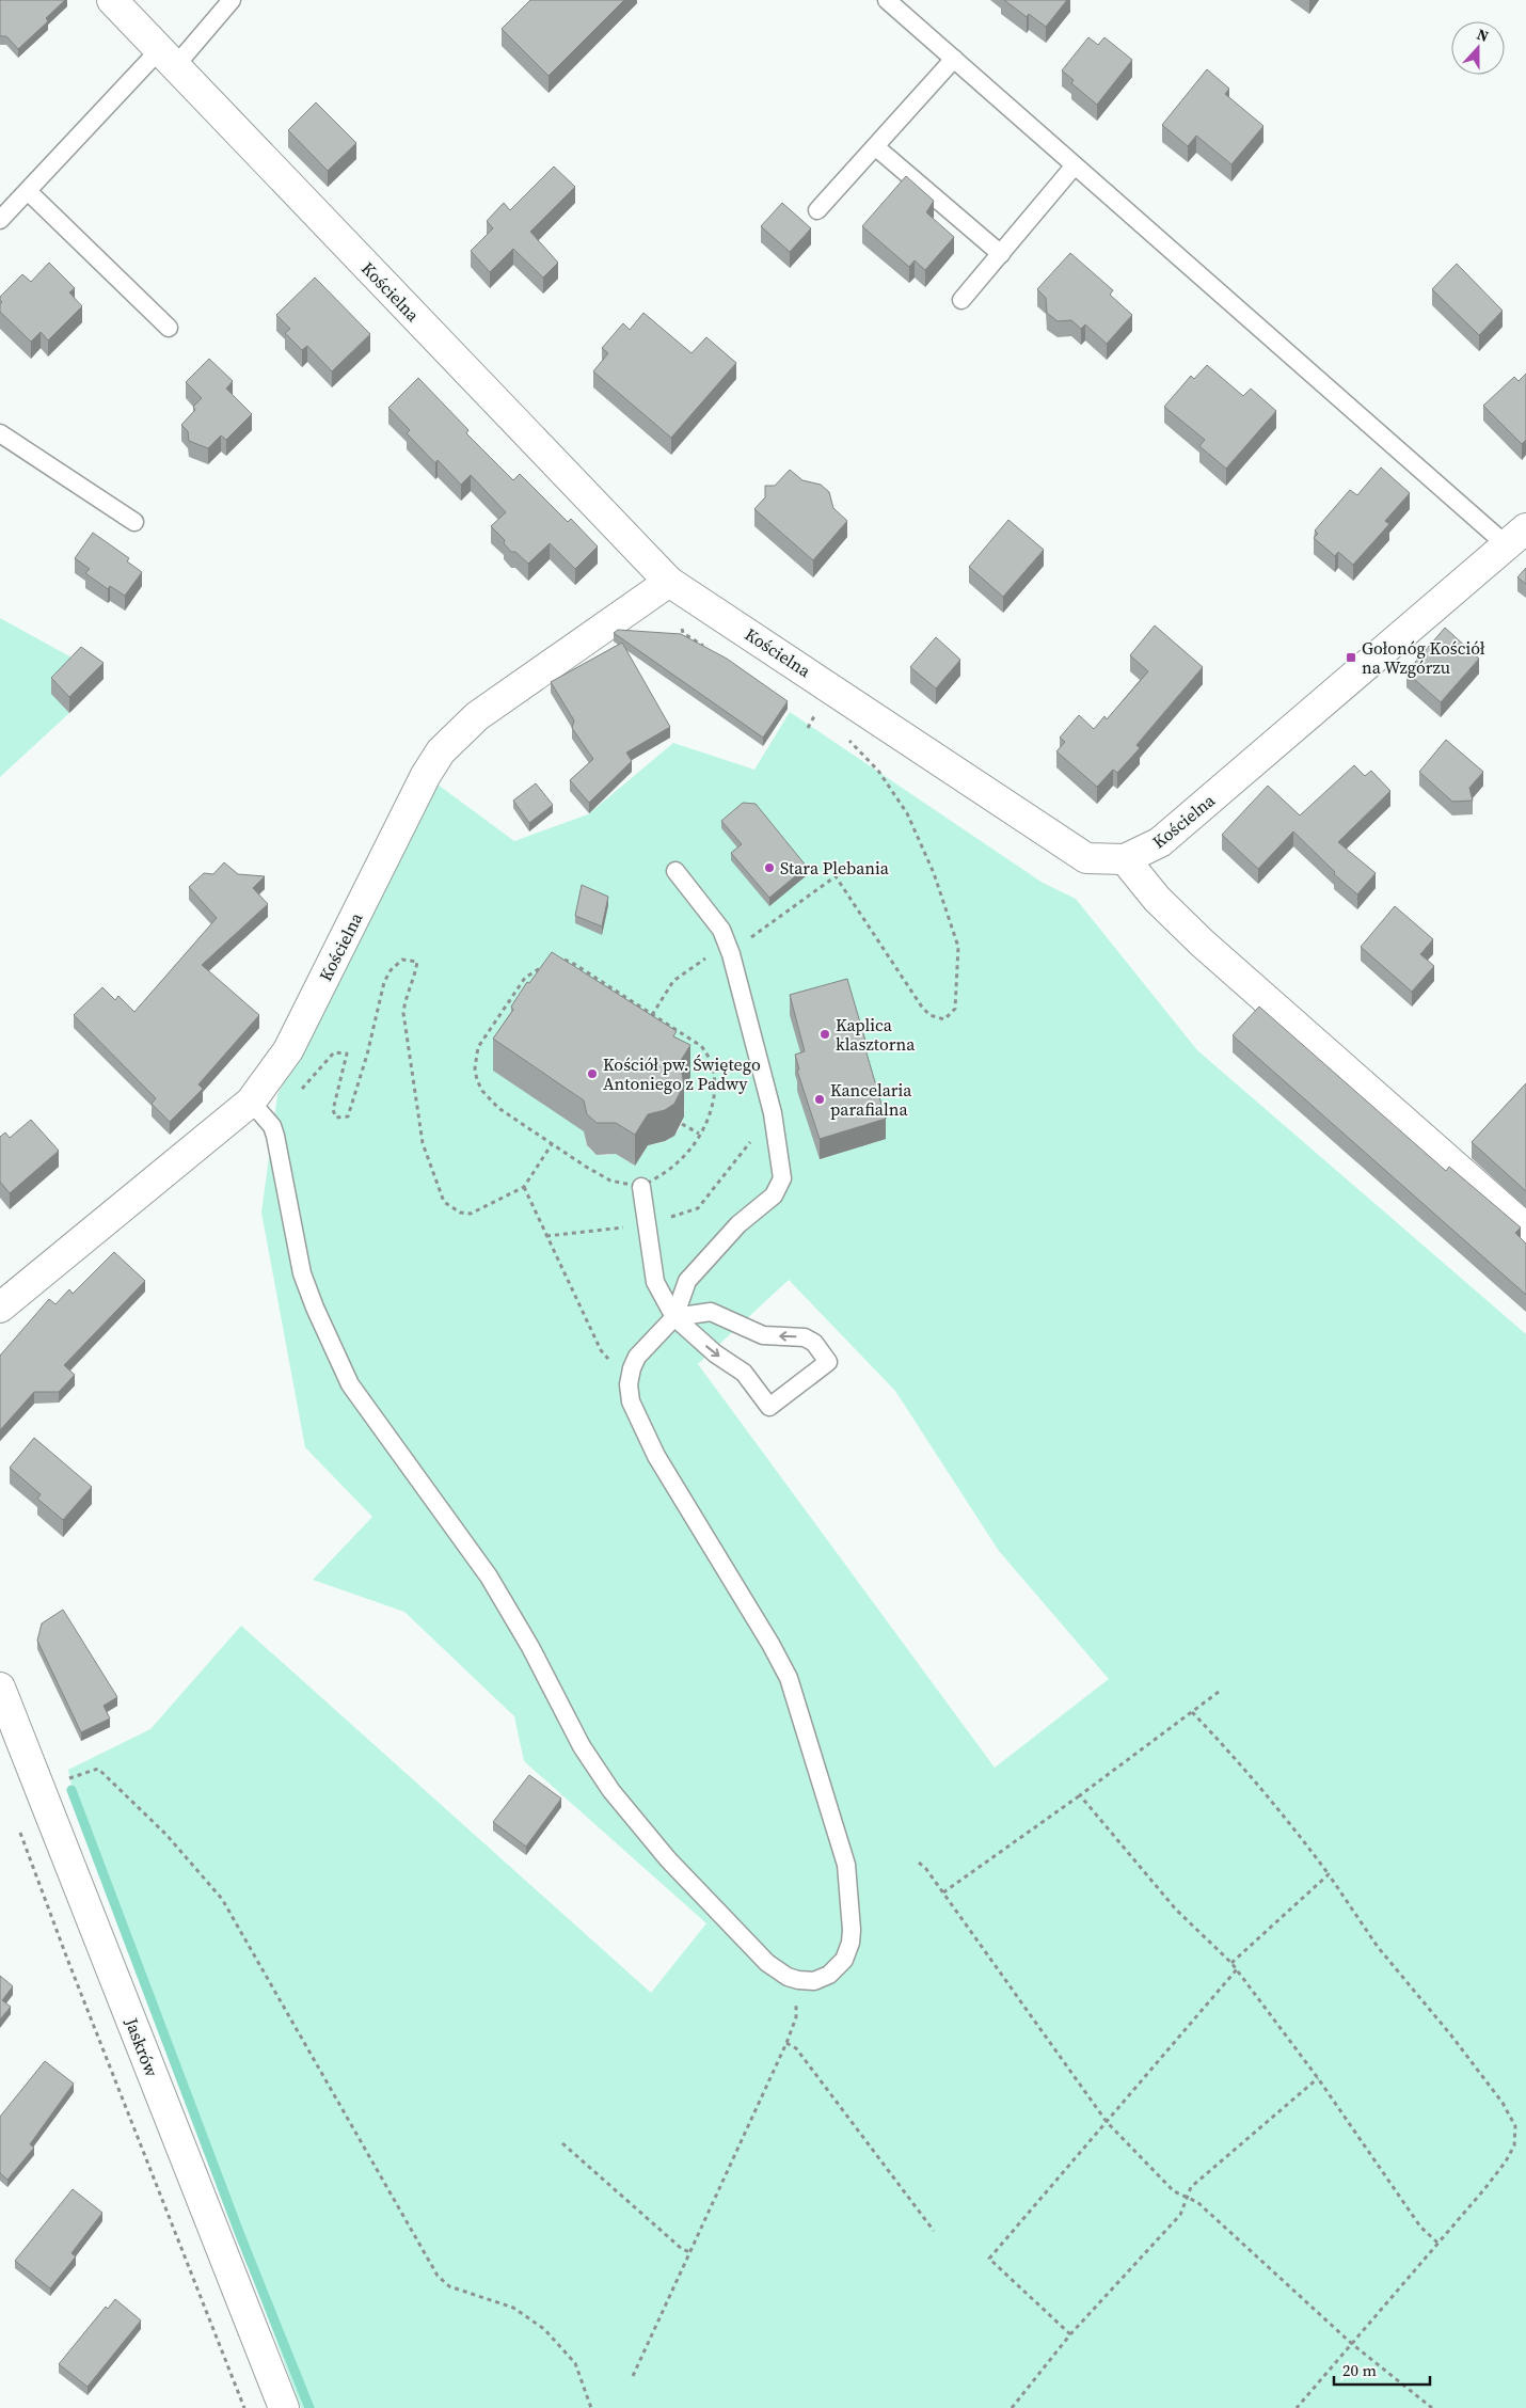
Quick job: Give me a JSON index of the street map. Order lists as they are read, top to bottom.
{
  "streets": {
    "street": ["Kościelna", "Jaskrów"]
  },
  "places": {
    "transit": ["Gołonóg Kościół na Wzgórzu"],
    "other": [
      "Stara Plebania",
      "Kaplica klasztorna",
      "Kościół pw. Świętego Antoniego z Padwy",
      "Kancelaria parafialna"
    ]
  },
  "scale_bar": "20 m",
  "north": "top"
}
